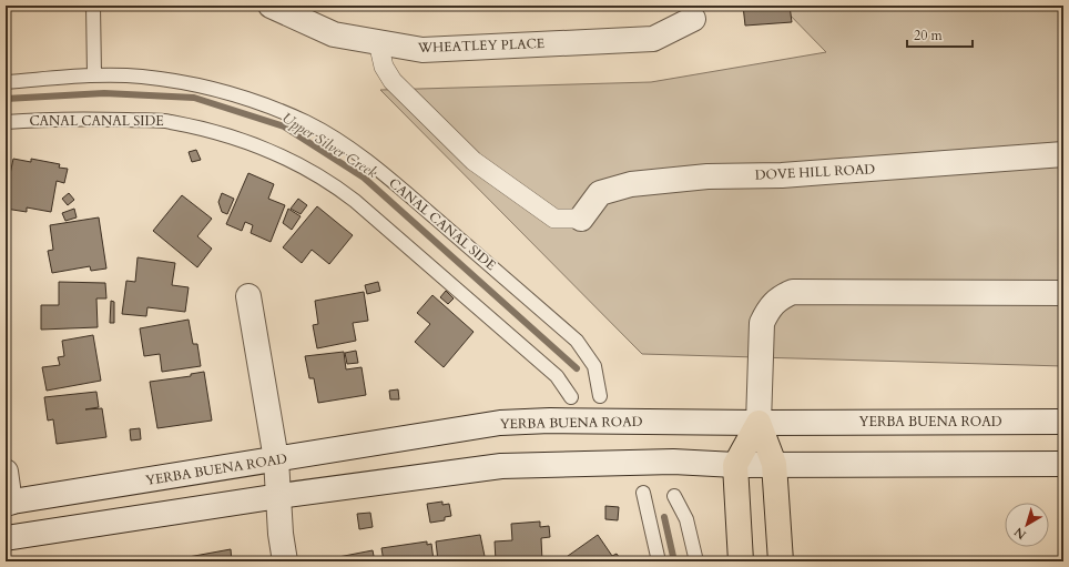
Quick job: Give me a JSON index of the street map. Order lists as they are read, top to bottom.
{
  "streets": {
    "main road": ["WHEATLEY PLACE", "DOVE HILL ROAD", "YERBA BUENA ROAD"],
    "lane": ["CANAL CANAL SIDE"]
  },
  "water": ["Upper Silver Creek"],
  "scale_bar": "20 m",
  "north": "bottom left"
}
